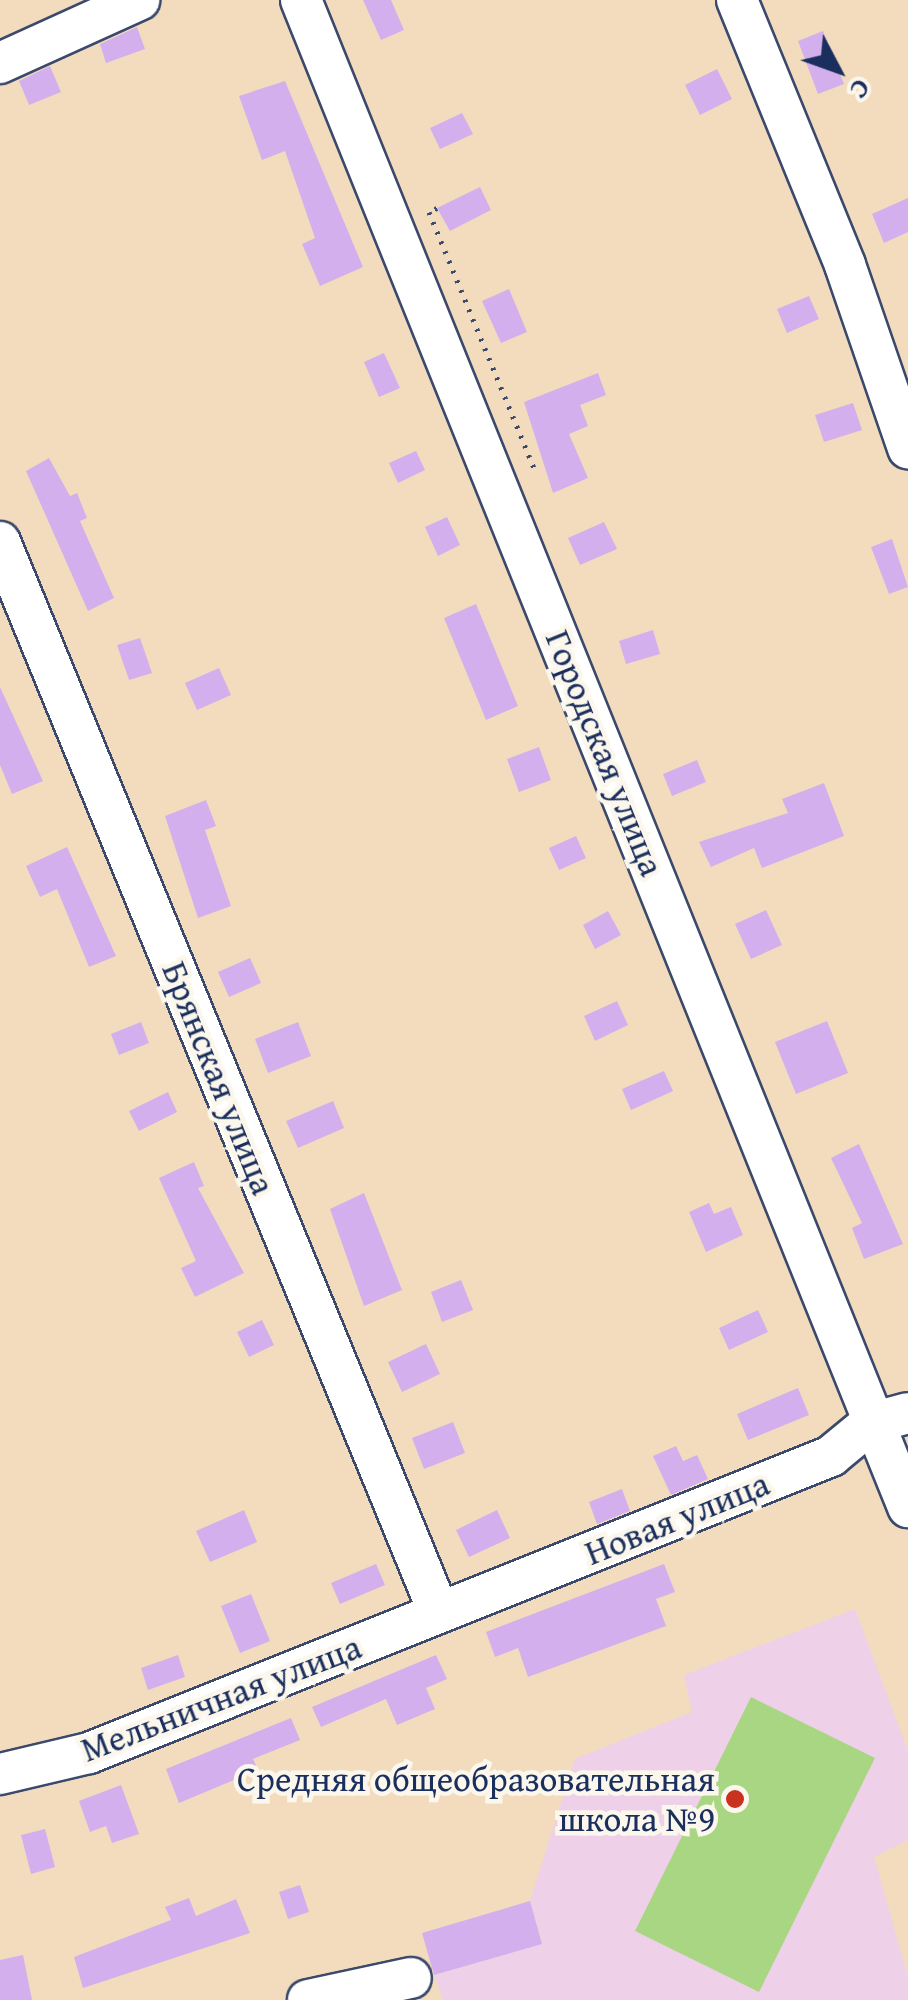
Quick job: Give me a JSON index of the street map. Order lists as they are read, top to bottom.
{
  "streets": {
    "street": [
      "Городская улица",
      "Брянская улица",
      "Новая улица",
      "Мельничная улица"
    ]
  },
  "crossings": [
    ["Городская улица", "Новая улица"],
    ["Брянская улица", "Новая улица"],
    ["Брянская улица", "Мельничная улица"],
    ["Новая улица", "Мельничная улица"]
  ],
  "places": ["Средняя общеобразовательная школа №9"],
  "north": "bottom right"
}
